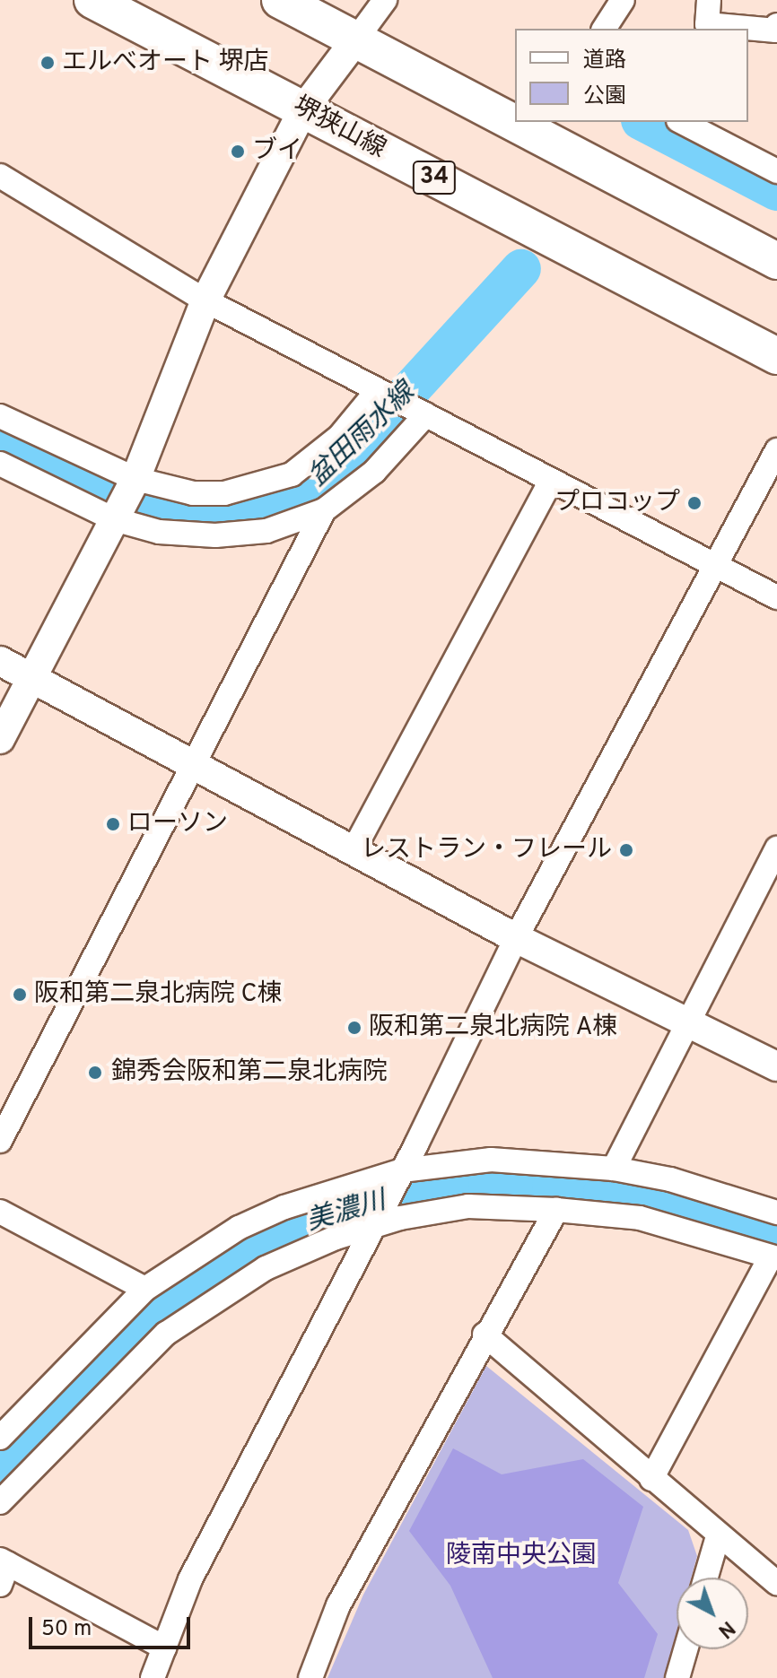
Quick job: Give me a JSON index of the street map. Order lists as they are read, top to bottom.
{
  "streets": {
    "main road": ["堺狭山線", "34"]
  },
  "water": ["盆田雨水線", "美濃川"],
  "parks": ["陵南中央公園"],
  "places": [
    "エルべオート 堺店",
    "ブイ",
    "プロコップ",
    "ローソン",
    "レストラン・フレール",
    "阪和第二泉北病院 C棟",
    "阪和第二泉北病院 A棟",
    "錦秀会阪和第二泉北病院"
  ],
  "legend": ["道路", "公園"],
  "scale_bar": "50 m",
  "north": "bottom right"
}
